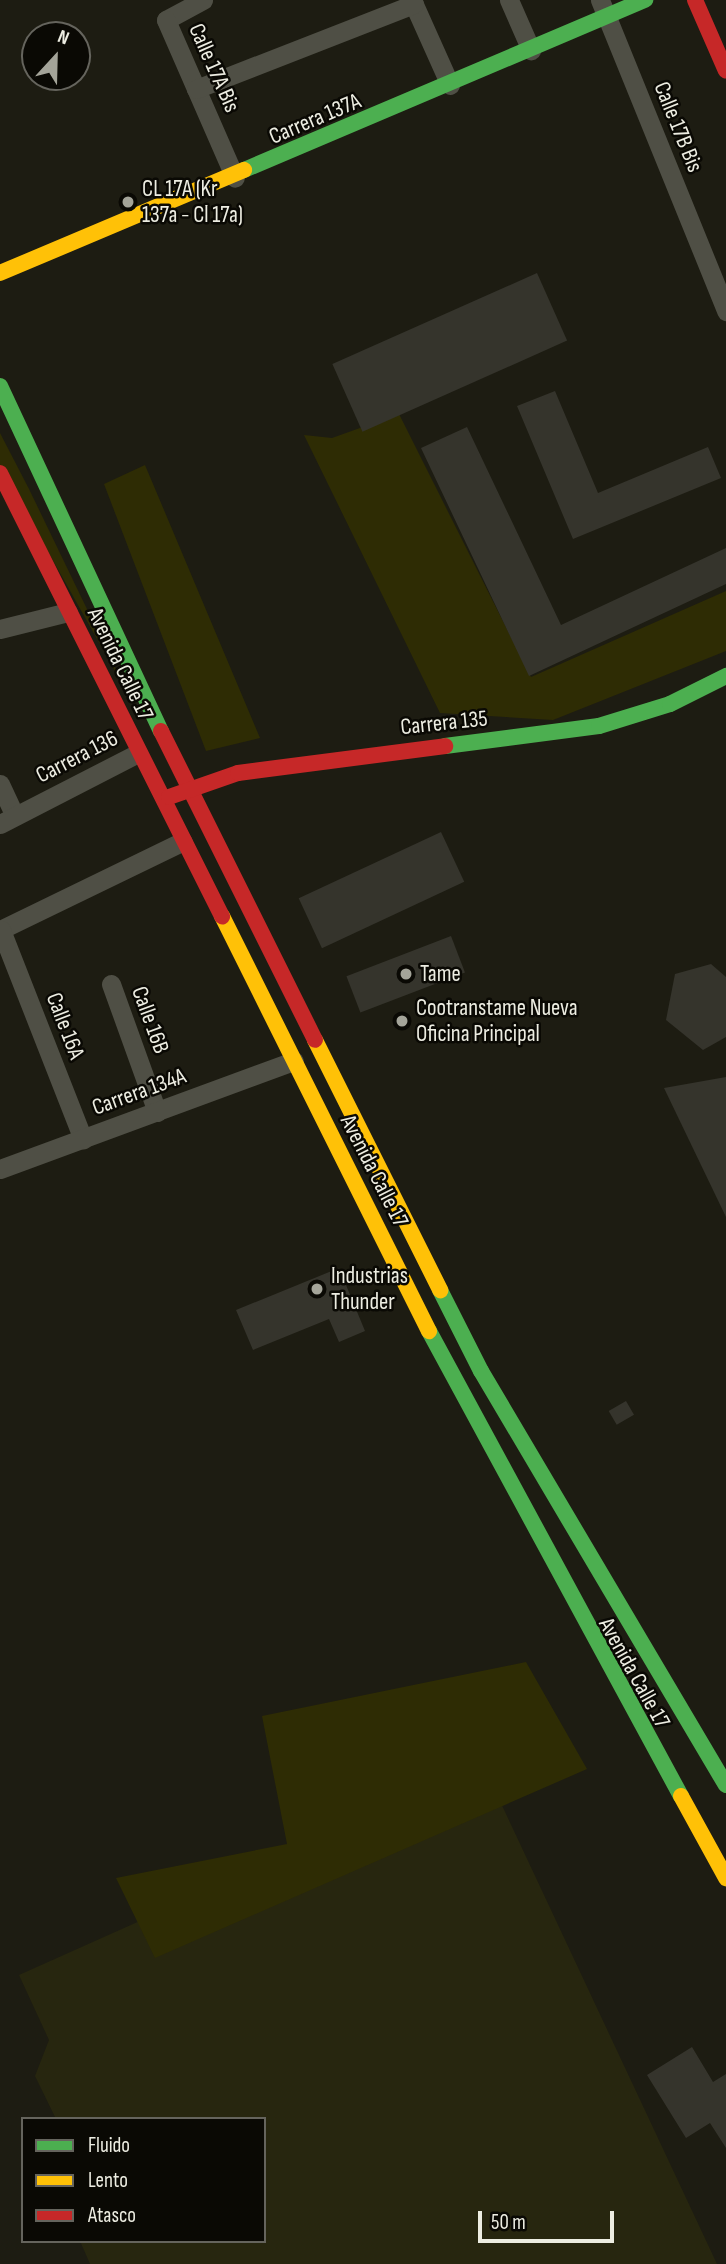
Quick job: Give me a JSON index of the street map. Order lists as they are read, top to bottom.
{
  "streets": {
    "main road": ["Carrera 137A", "Avenida Calle 17", "Carrera 135"],
    "street": [
      "Calle 17A Bis",
      "Calle 17B Bis",
      "Carrera 136",
      "Calle 16B",
      "Calle 16A",
      "Carrera 134A"
    ]
  },
  "crossings": [
    ["Calle 17A Bis", "Carrera 137A"],
    ["Carrera 137A", "Calle 17B Bis"],
    ["Avenida Calle 17", "Carrera 135"],
    ["Avenida Calle 17", "Carrera 136"],
    ["Avenida Calle 17", "Carrera 134A"],
    ["Calle 16B", "Carrera 134A"],
    ["Calle 16A", "Carrera 134A"]
  ],
  "places": [
    "CL 17A (Kr 137a - Cl 17a)",
    "Tame",
    "Cootranstame Nueva Oficina Principal",
    "Industrias Thunder"
  ],
  "legend": ["Fluido", "Lento", "Atasco"],
  "scale_bar": "50 m",
  "north": "top"
}
